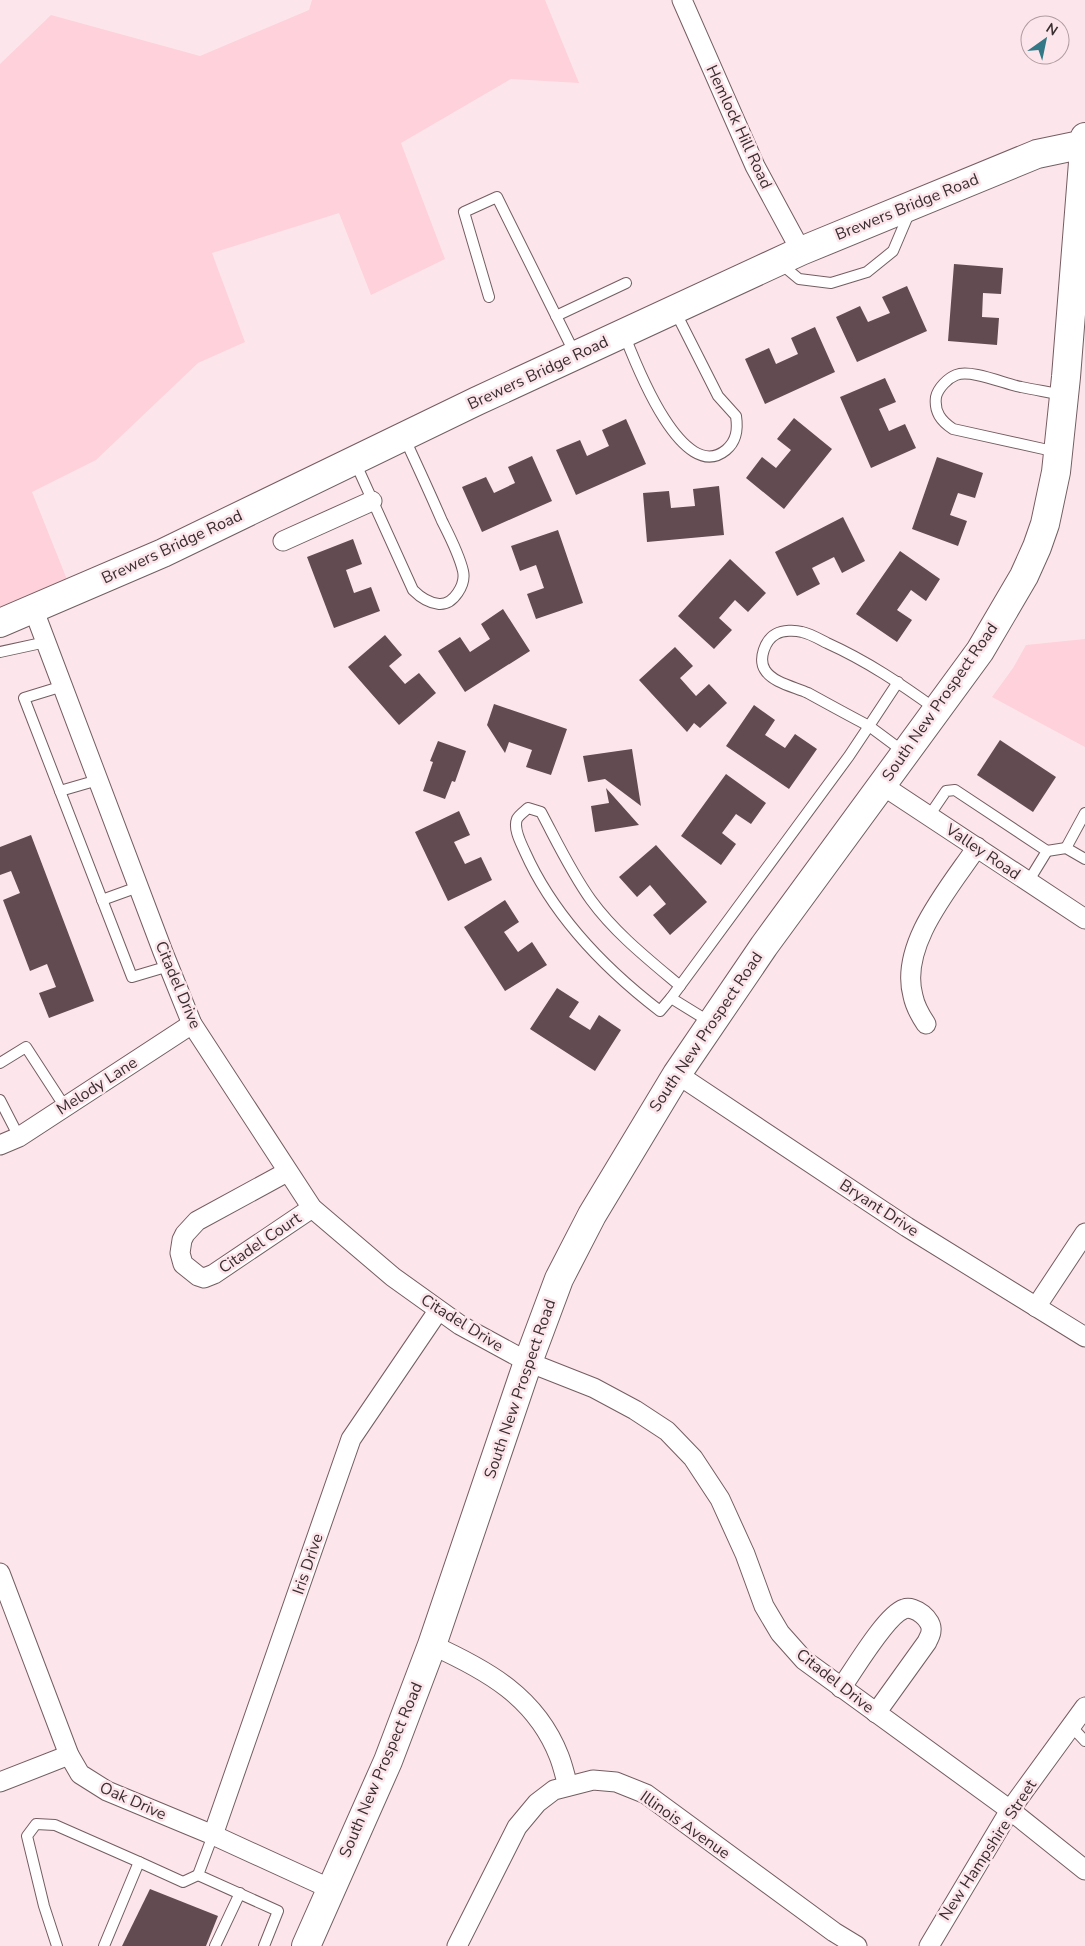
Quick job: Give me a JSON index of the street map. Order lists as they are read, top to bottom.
{
  "streets": {
    "main road": ["Brewers Bridge Road", "South New Prospect Road"],
    "street": [
      "Hemlock Hill Road",
      "Valley Road",
      "Citadel Drive",
      "Melody Lane",
      "Bryant Drive",
      "Citadel Court",
      "Iris Drive",
      "Oak Drive",
      "Illinois Avenue",
      "New Hampshire Street"
    ]
  },
  "crossings": [
    ["Hemlock Hill Road", "Brewers Bridge Road"],
    ["Brewers Bridge Road", "South New Prospect Road"],
    ["Brewers Bridge Road", "Citadel Drive"],
    ["South New Prospect Road", "Valley Road"],
    ["South New Prospect Road", "Citadel Drive"],
    ["South New Prospect Road", "Bryant Drive"],
    ["South New Prospect Road", "Oak Drive"],
    ["Citadel Drive", "Melody Lane"],
    ["Citadel Drive", "Citadel Court"],
    ["Citadel Drive", "Iris Drive"],
    ["Citadel Drive", "New Hampshire Street"],
    ["Iris Drive", "Oak Drive"]
  ],
  "north": "top right"
}
